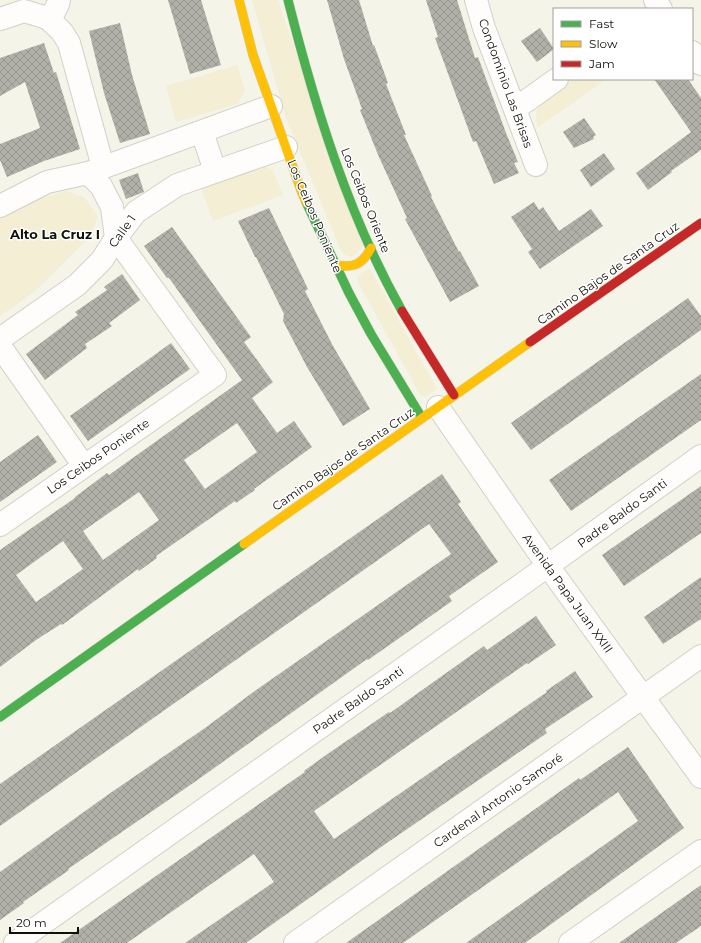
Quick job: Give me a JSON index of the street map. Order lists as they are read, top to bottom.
{
  "streets": {
    "street": [
      "Condominio Las Brisas",
      "Los Ceibos Oriente",
      "Los Ceibos Poniente",
      "Calle 1",
      "Camino Bajos de Santa Cruz",
      "Padre Baldo Santi",
      "Avenida Papa Juan XXIII",
      "Cardenal Antonio Samoré"
    ]
  },
  "crossings": [
    ["Los Ceibos Oriente", "Los Ceibos Poniente"],
    ["Los Ceibos Oriente", "Camino Bajos de Santa Cruz"],
    ["Los Ceibos Oriente", "Avenida Papa Juan XXIII"],
    ["Los Ceibos Poniente", "Calle 1"],
    ["Los Ceibos Poniente", "Camino Bajos de Santa Cruz"],
    ["Los Ceibos Poniente", "Avenida Papa Juan XXIII"],
    ["Camino Bajos de Santa Cruz", "Avenida Papa Juan XXIII"],
    ["Padre Baldo Santi", "Avenida Papa Juan XXIII"],
    ["Avenida Papa Juan XXIII", "Cardenal Antonio Samoré"]
  ],
  "districts": ["Alto La Cruz I"],
  "legend": ["Fast", "Slow", "Jam"],
  "scale_bar": "20 m"
}
